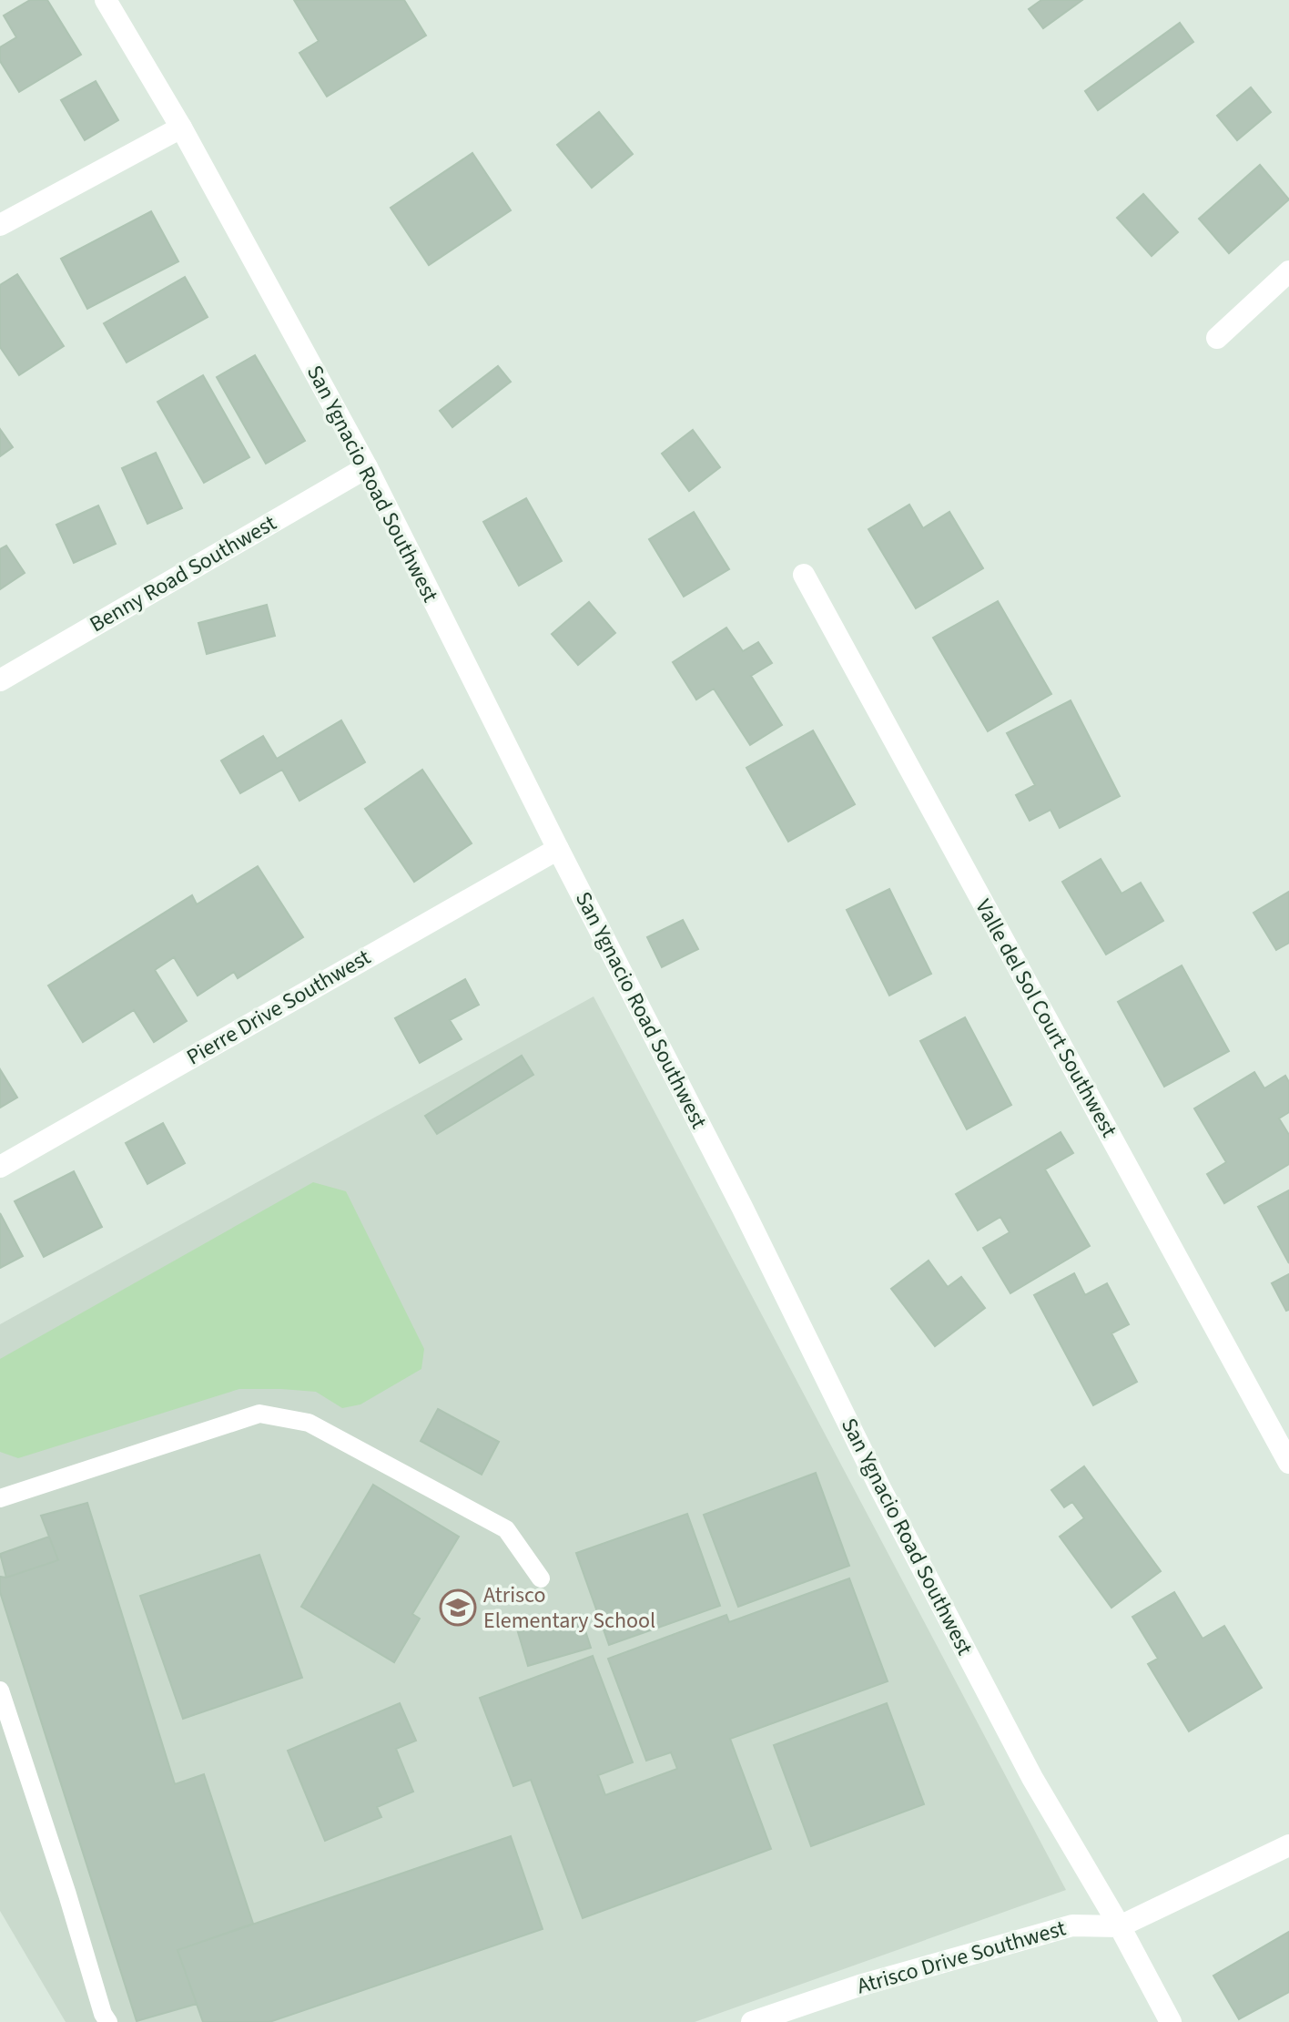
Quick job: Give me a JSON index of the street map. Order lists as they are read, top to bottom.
{
  "streets": {
    "street": [
      "San Ygnacio Road Southwest",
      "Benny Road Southwest",
      "Pierre Drive Southwest",
      "Valle del Sol Court Southwest",
      "Atrisco Drive Southwest"
    ]
  },
  "crossings": [
    ["San Ygnacio Road Southwest", "Benny Road Southwest"],
    ["San Ygnacio Road Southwest", "Pierre Drive Southwest"],
    ["San Ygnacio Road Southwest", "Atrisco Drive Southwest"]
  ],
  "places": {
    "school or university": ["Atrisco Elementary School"]
  }
}
